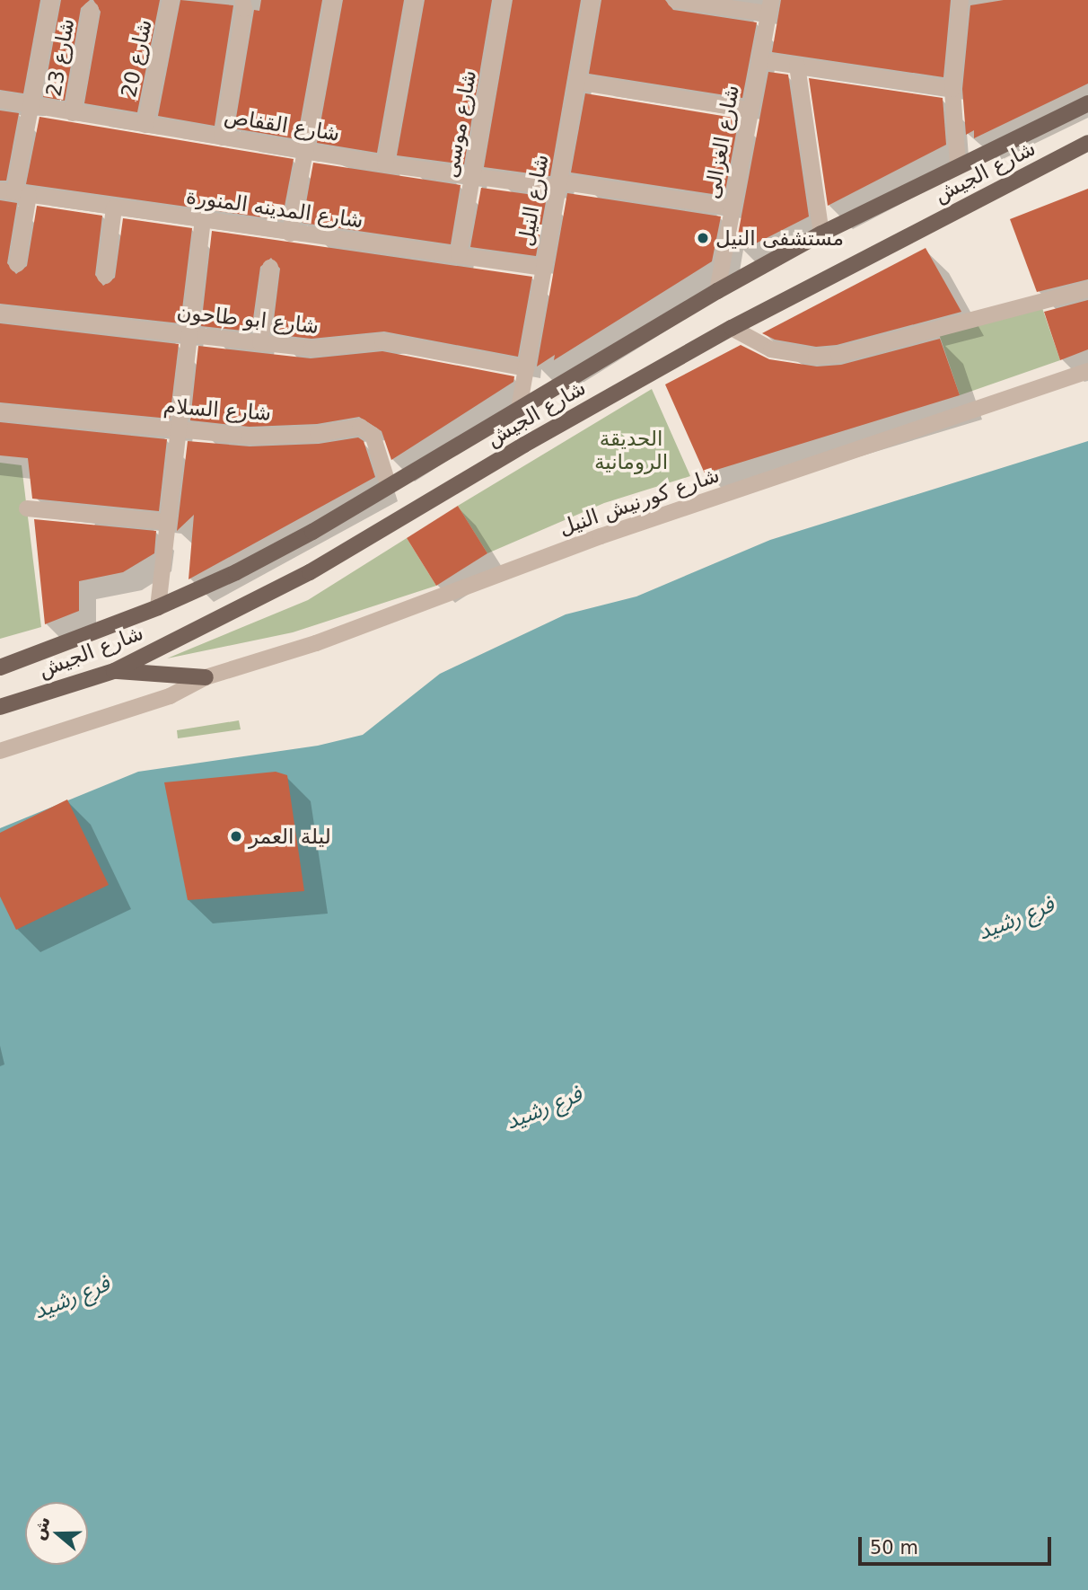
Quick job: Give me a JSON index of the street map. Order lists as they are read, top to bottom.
{
  "streets": {
    "main road": ["شارع الجيش"],
    "street": [
      "شارع 23",
      "شارع 20",
      "شارع موسى",
      "شارع القفاص",
      "شارع الغزالى",
      "شارع النيل",
      "شارع المدينه المنورة",
      "شارع ابو طاحون",
      "شارع السلام",
      "شارع كورنيش النيل"
    ]
  },
  "crossings": [
    ["شارع 23", "شارع القفاص"],
    ["شارع 20", "شارع القفاص"],
    ["شارع موسى", "شارع القفاص"],
    ["شارع موسى", "شارع المدينه المنورة"],
    ["شارع القفاص", "شارع الغزالى"],
    ["شارع القفاص", "شارع النيل"],
    ["شارع الغزالى", "شارع الجيش"],
    ["شارع الجيش", "شارع النيل"],
    ["شارع الجيش", "شارع السلام"],
    ["شارع النيل", "شارع المدينه المنورة"],
    ["شارع النيل", "شارع ابو طاحون"]
  ],
  "water": ["فرع رشيد"],
  "parks": ["الحديقة الرومانية"],
  "places": ["مستشفى النيل", "ليلة العمر"],
  "scale_bar": "50 m",
  "north": "left"
}
